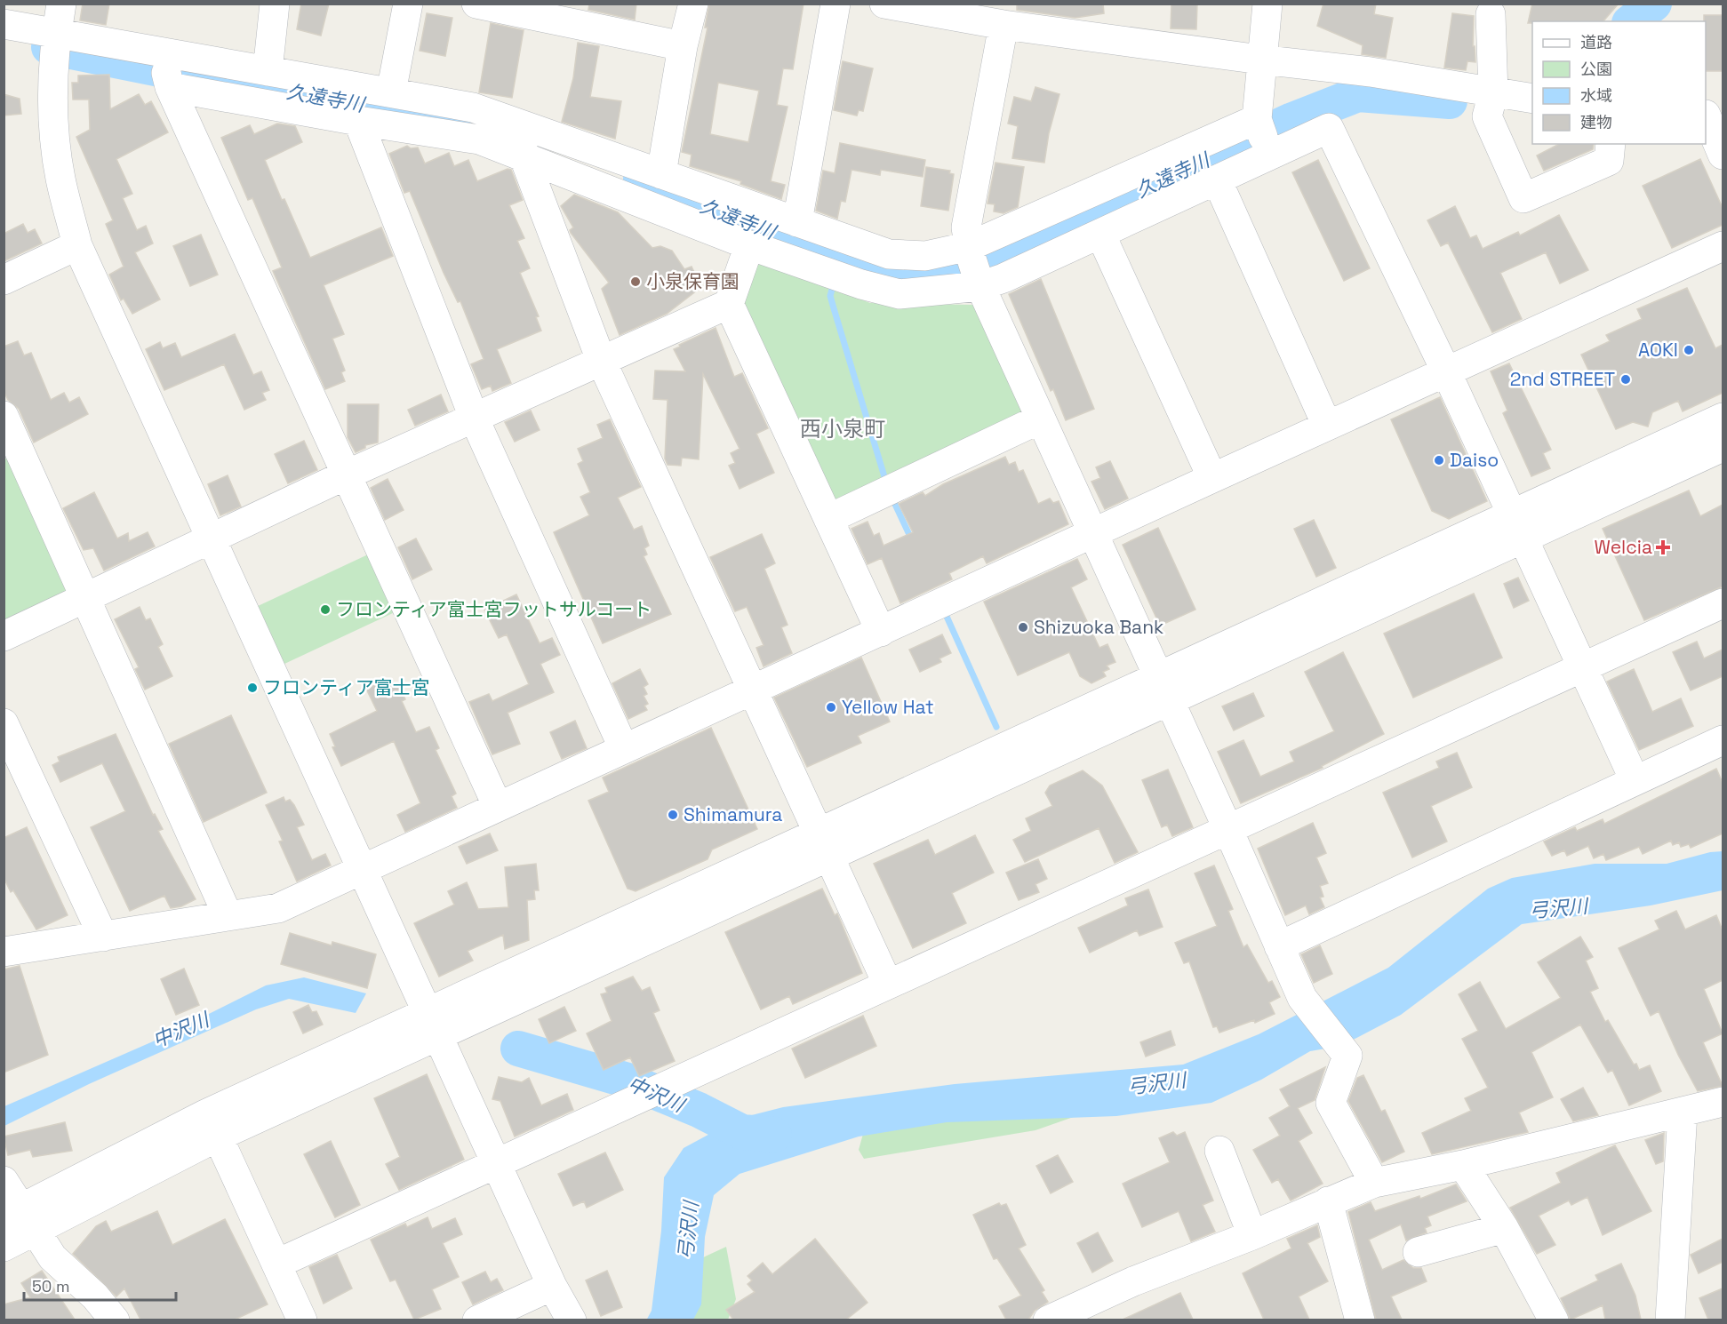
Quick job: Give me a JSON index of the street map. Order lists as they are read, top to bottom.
{
  "districts": ["西小泉町"],
  "water": ["久遠寺川", "弓沢川", "中沢川"],
  "places": {
    "other": [
      "小泉保育園",
      "AOKI",
      "2nd STREET",
      "Daiso",
      "フロンティア富士宮フットサルコート",
      "Shizuoka Bank",
      "フロンティア富士宮",
      "Yellow Hat",
      "Shimamura"
    ],
    "health": ["Welcia"]
  },
  "legend": [
    "道路",
    "公園",
    "水域",
    "建物"
  ],
  "scale_bar": "50 m"
}
